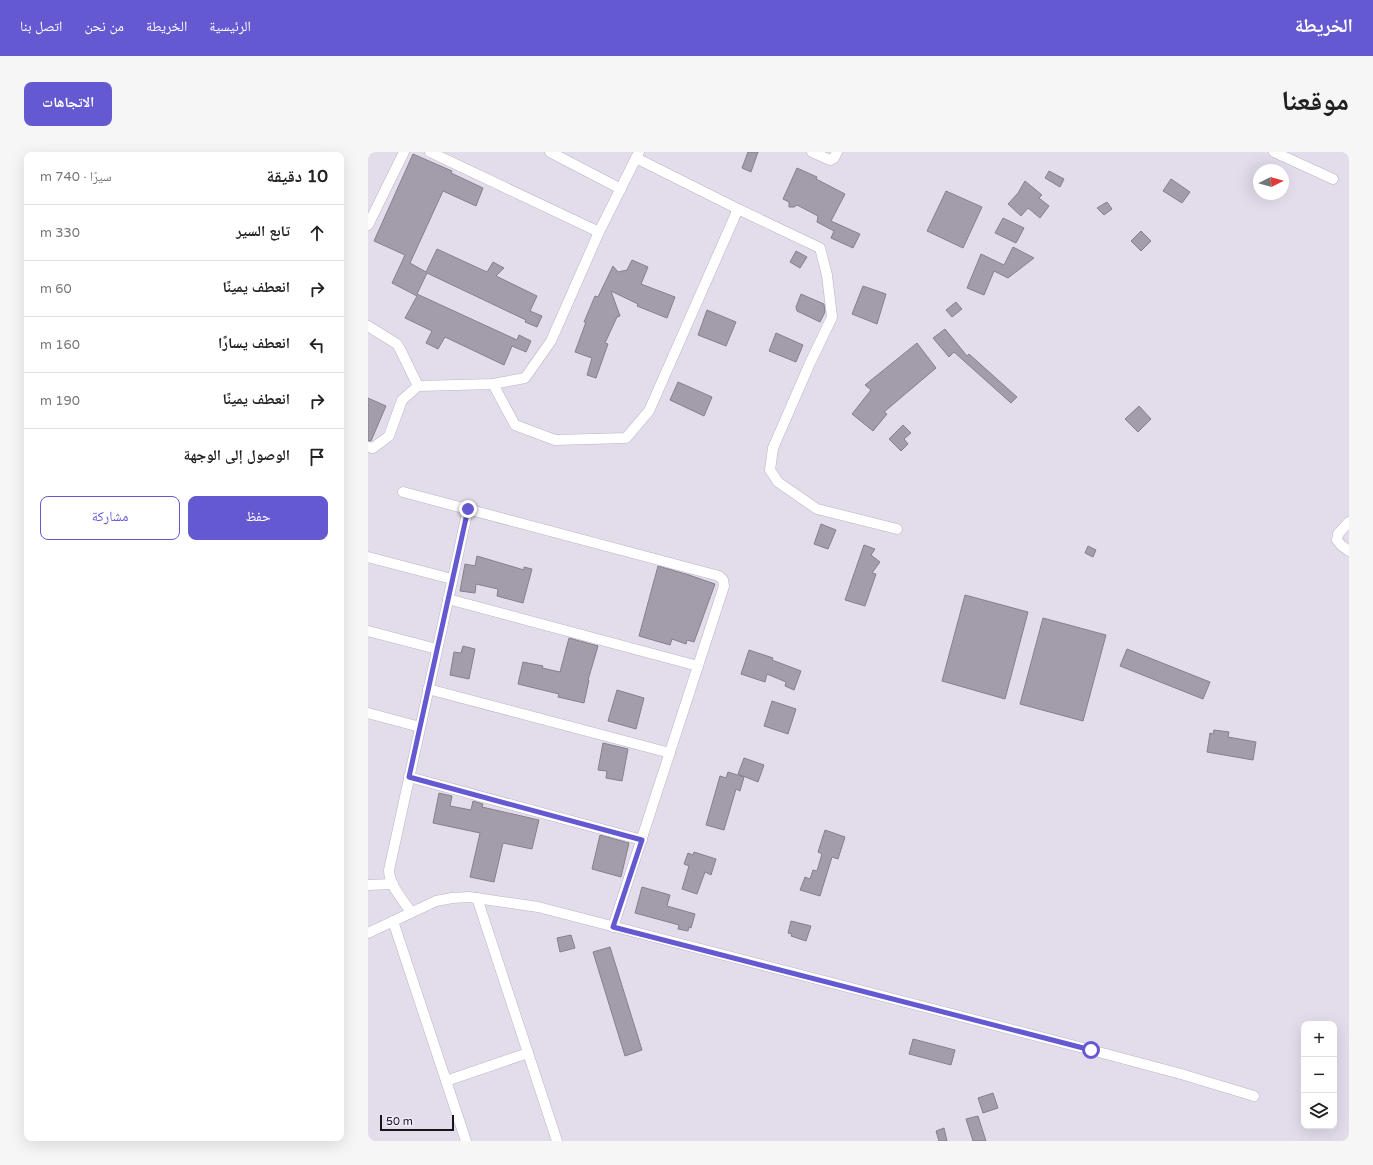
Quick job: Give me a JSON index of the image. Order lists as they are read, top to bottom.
{
  "scale_bar": "50 m",
  "north": "right",
  "page": {
    "header": "الخريطة",
    "nav": [
      "الرئيسية",
      "الخريطة",
      "من نحن",
      "اتصل بنا"
    ],
    "title": "موقعنا",
    "buttons": [
      "الاتجاهات",
      ["حفظ", "مشاركة"]
    ],
    "heading": ["10 دقيقة", "سيرًا · 740 m"],
    "list": [
      ["تابع السير", "330 m"],
      ["انعطف يمينًا", "60 m"],
      ["انعطف يسارًا", "160 m"],
      ["انعطف يمينًا", "190 m"],
      "الوصول إلى الوجهة"
    ],
    "map_buttons": ["+", "−"],
    "scale": "50 m"
  }
}
